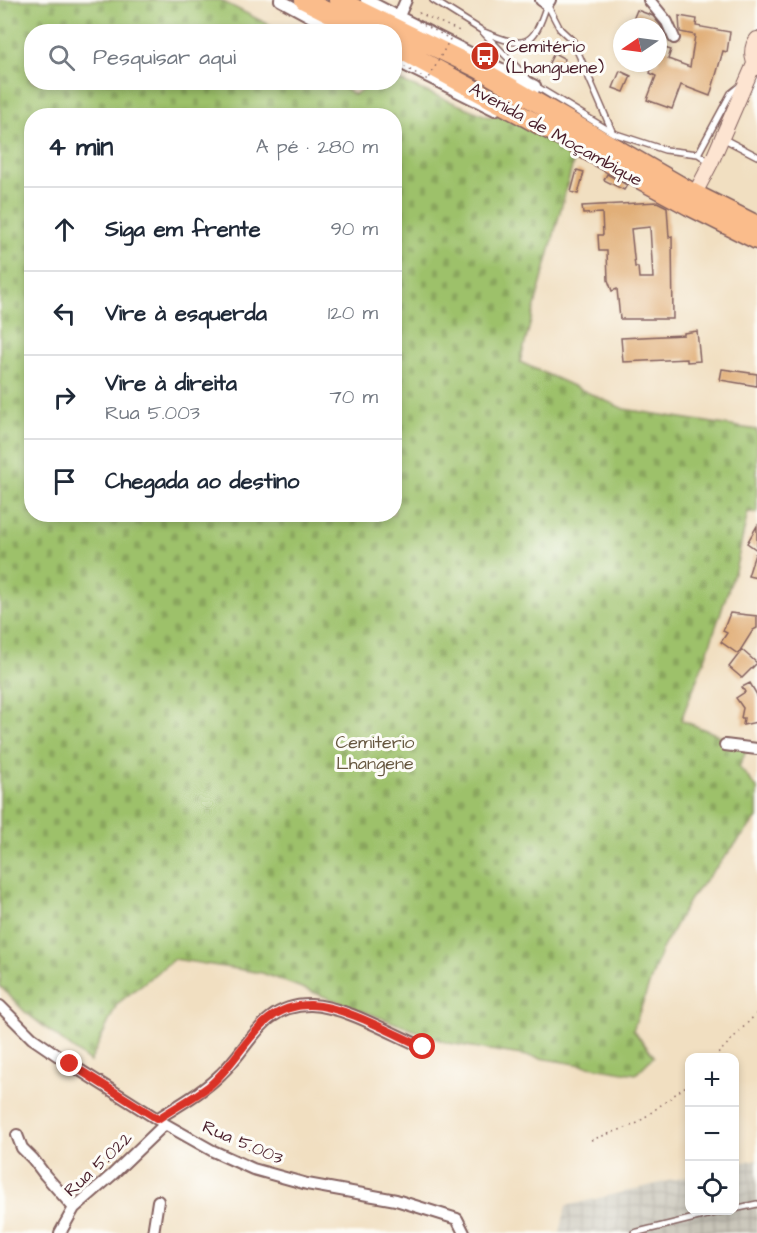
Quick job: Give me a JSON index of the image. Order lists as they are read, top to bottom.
{
  "streets": {
    "highway": ["Avenida de Moçambique"],
    "street": ["Rua 5.003", "Rua 5.022"]
  },
  "crossings": [
    ["Rua 5.003", "Rua 5.022"]
  ],
  "parks": ["Cemiterio Lhangene"],
  "places": {
    "bus stop": ["Cemitério (Lhanguene)"]
  },
  "north": "left",
  "page": {
    "search": "Pesquisar aqui",
    "heading": ["4 min", "A pé · 280 m"],
    "list": [
      ["Siga em frente", "90 m"],
      ["Vire à esquerda", "120 m"],
      ["Vire à direita", "Rua 5.003", "70 m"],
      "Chegada ao destino"
    ],
    "map_buttons": ["+", "−"]
  }
}
